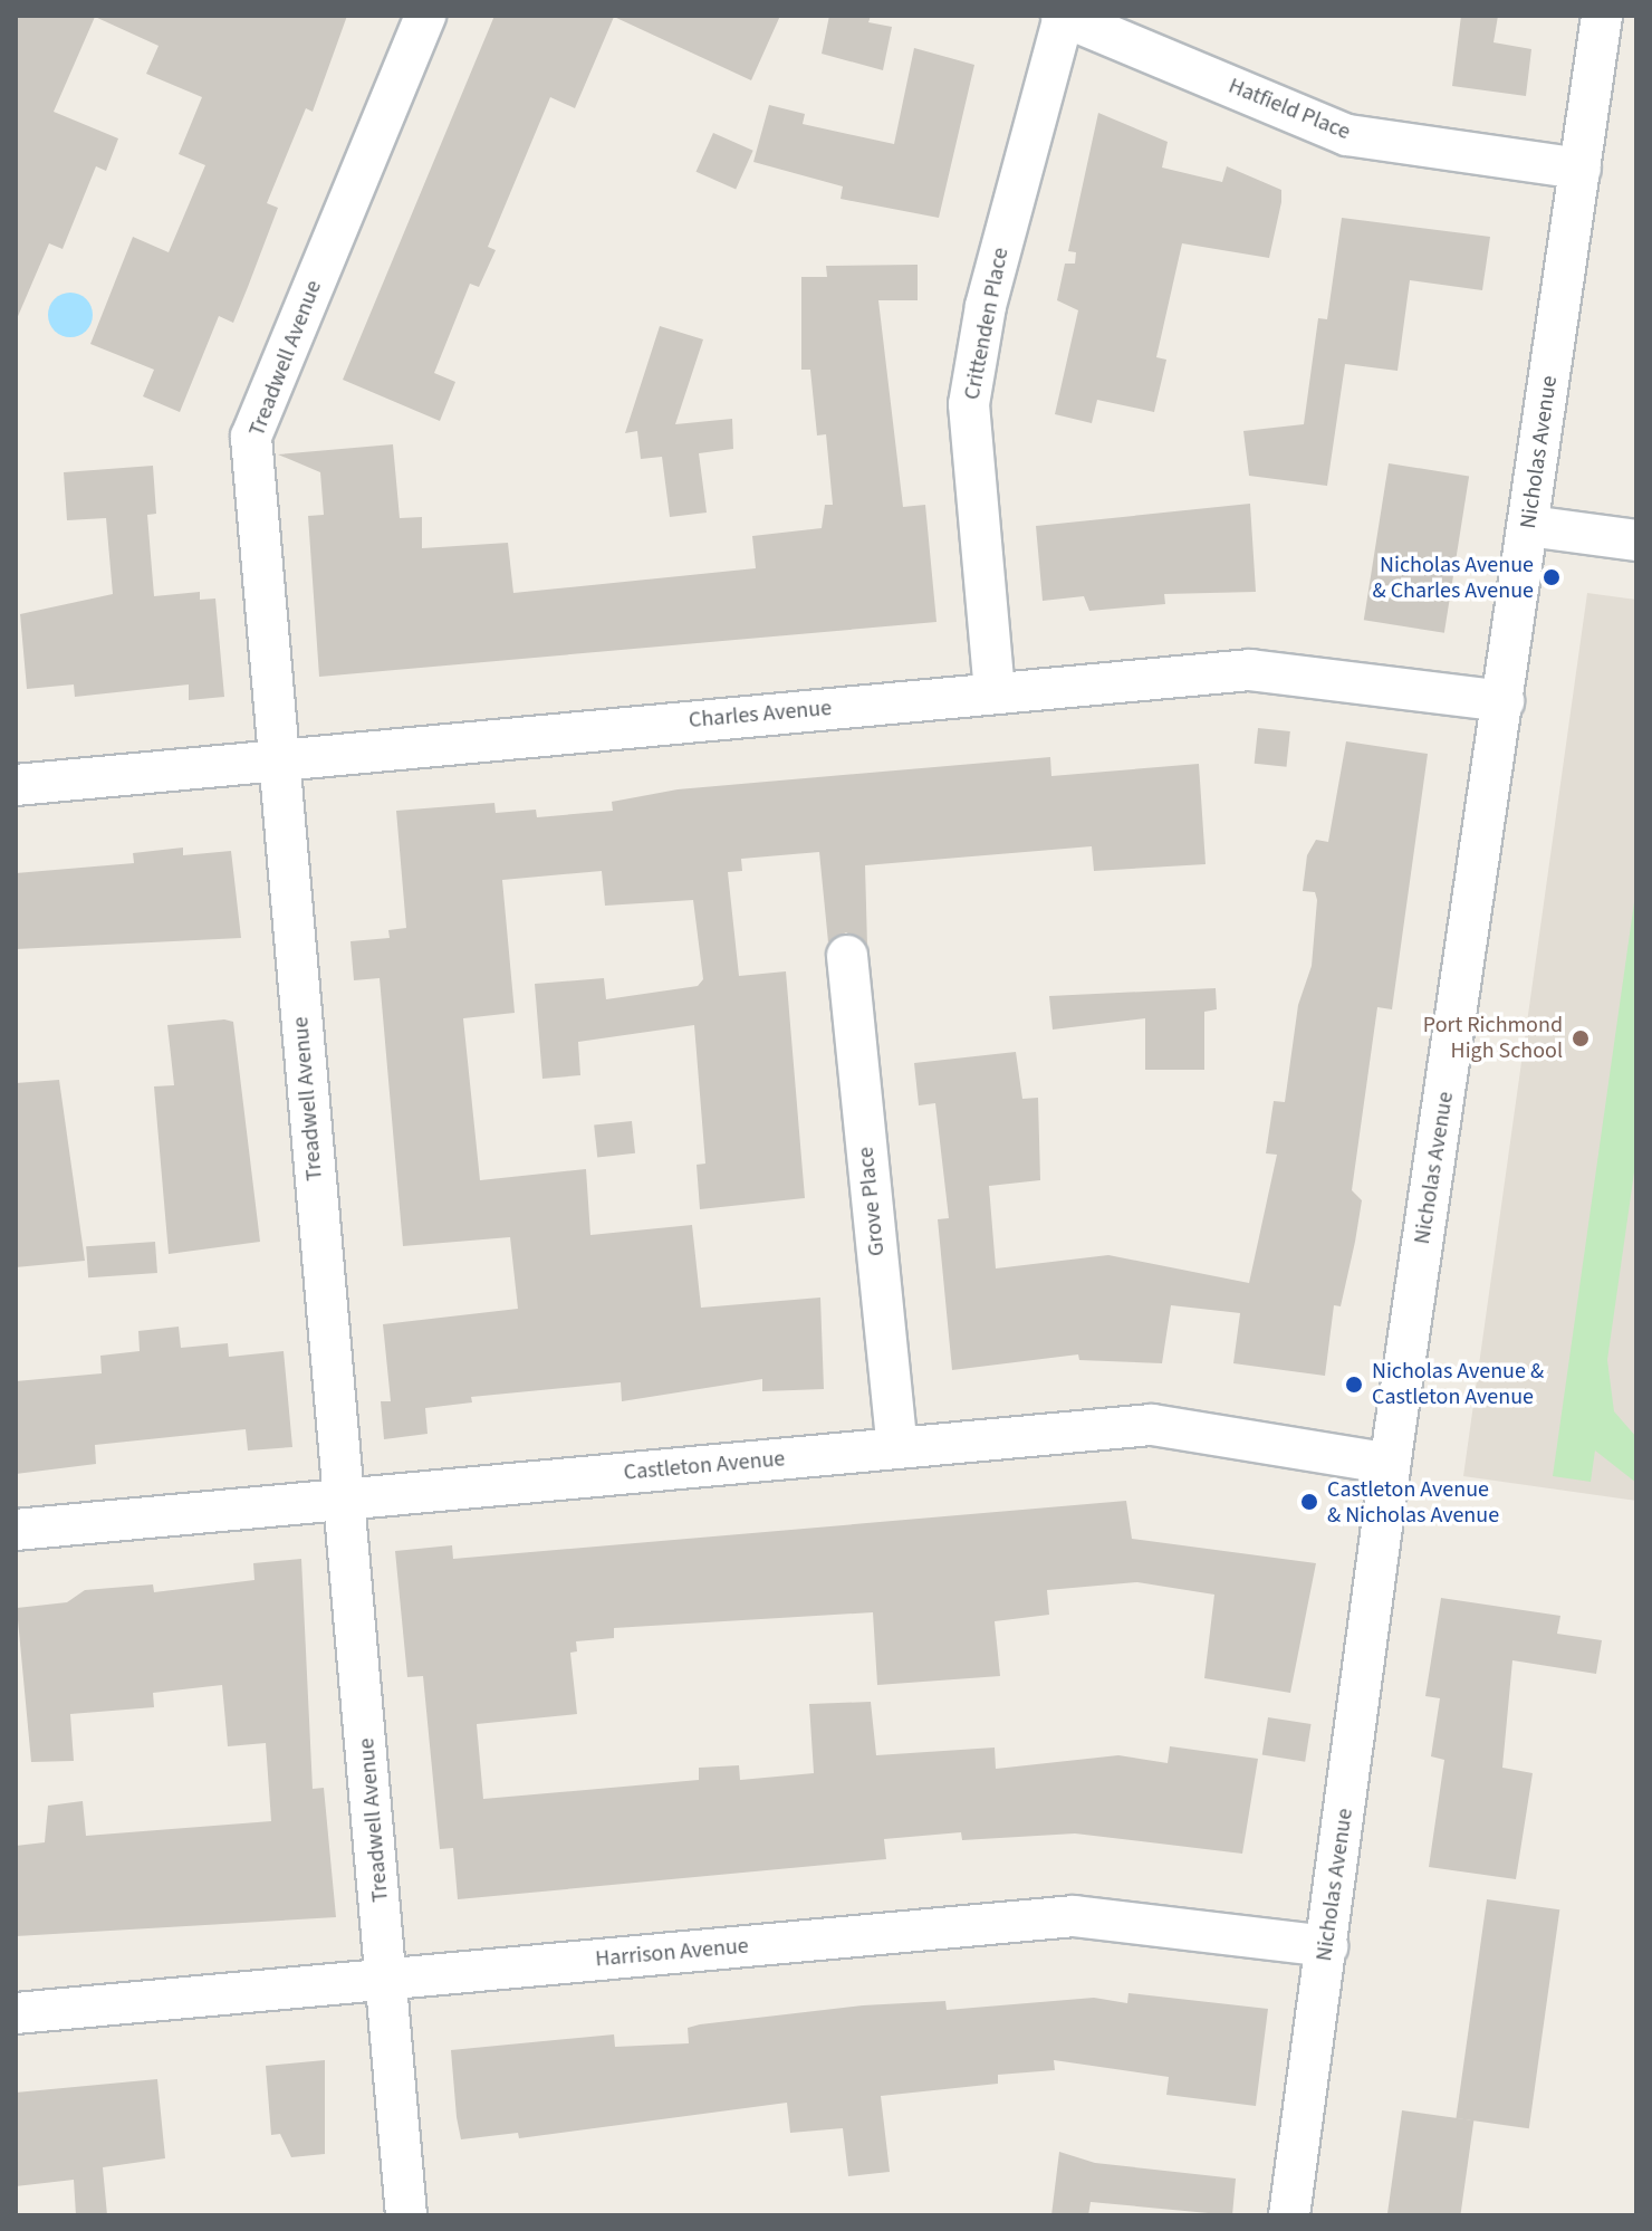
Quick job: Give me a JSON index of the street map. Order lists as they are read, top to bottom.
{
  "streets": {
    "street": [
      "Hatfield Place",
      "Crittenden Place",
      "Treadwell Avenue",
      "Nicholas Avenue",
      "Charles Avenue",
      "Grove Place",
      "Castleton Avenue",
      "Harrison Avenue"
    ]
  },
  "crossings": [
    ["Hatfield Place", "Crittenden Place"],
    ["Hatfield Place", "Nicholas Avenue"],
    ["Crittenden Place", "Charles Avenue"],
    ["Treadwell Avenue", "Charles Avenue"],
    ["Treadwell Avenue", "Castleton Avenue"],
    ["Treadwell Avenue", "Harrison Avenue"],
    ["Nicholas Avenue", "Charles Avenue"],
    ["Nicholas Avenue", "Castleton Avenue"],
    ["Nicholas Avenue", "Harrison Avenue"],
    ["Grove Place", "Castleton Avenue"]
  ],
  "places": [
    "Nicholas Avenue & Charles Avenue",
    "Port Richmond High School",
    "Nicholas Avenue & Castleton Avenue",
    "Castleton Avenue & Nicholas Avenue"
  ]
}
